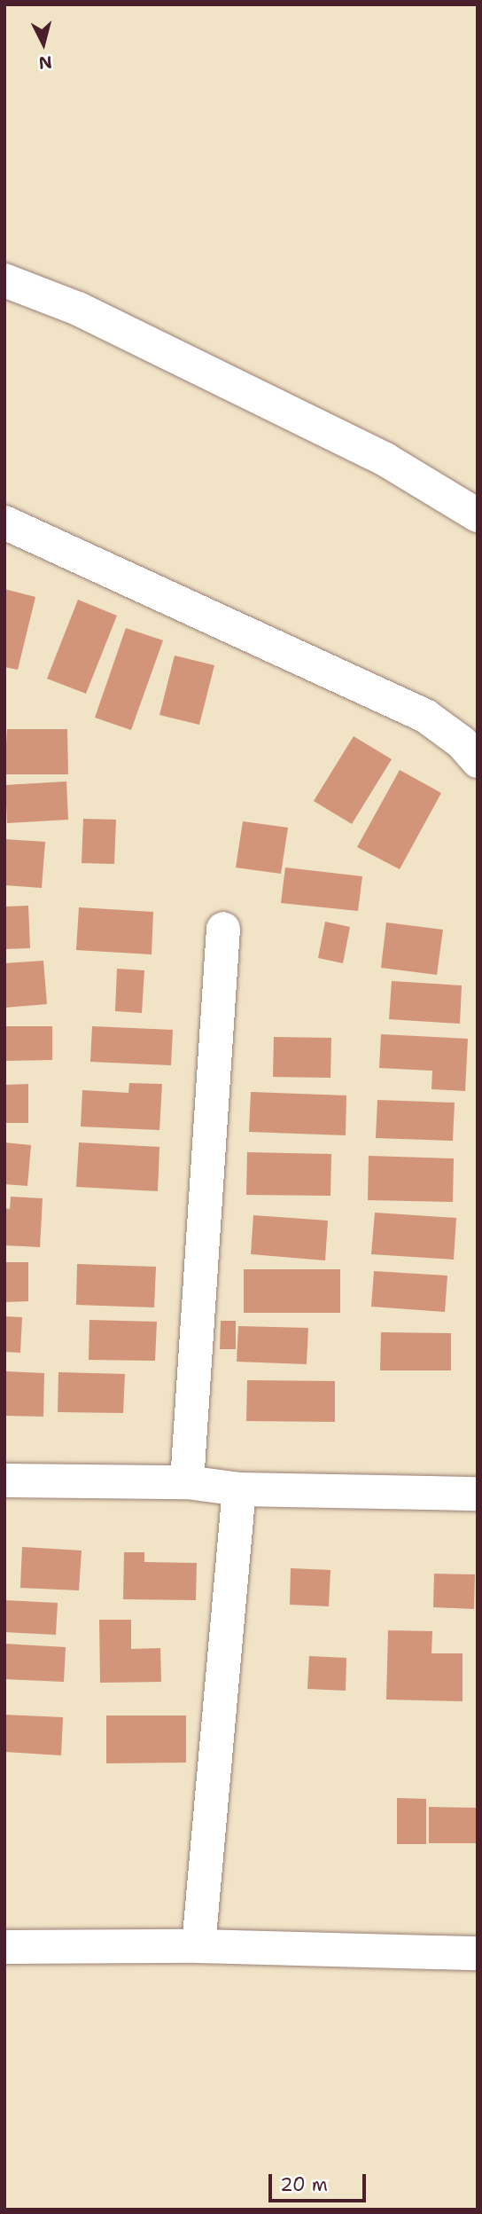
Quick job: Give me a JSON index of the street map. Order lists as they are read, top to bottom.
{
  "scale_bar": "20 m",
  "north": "bottom"
}
